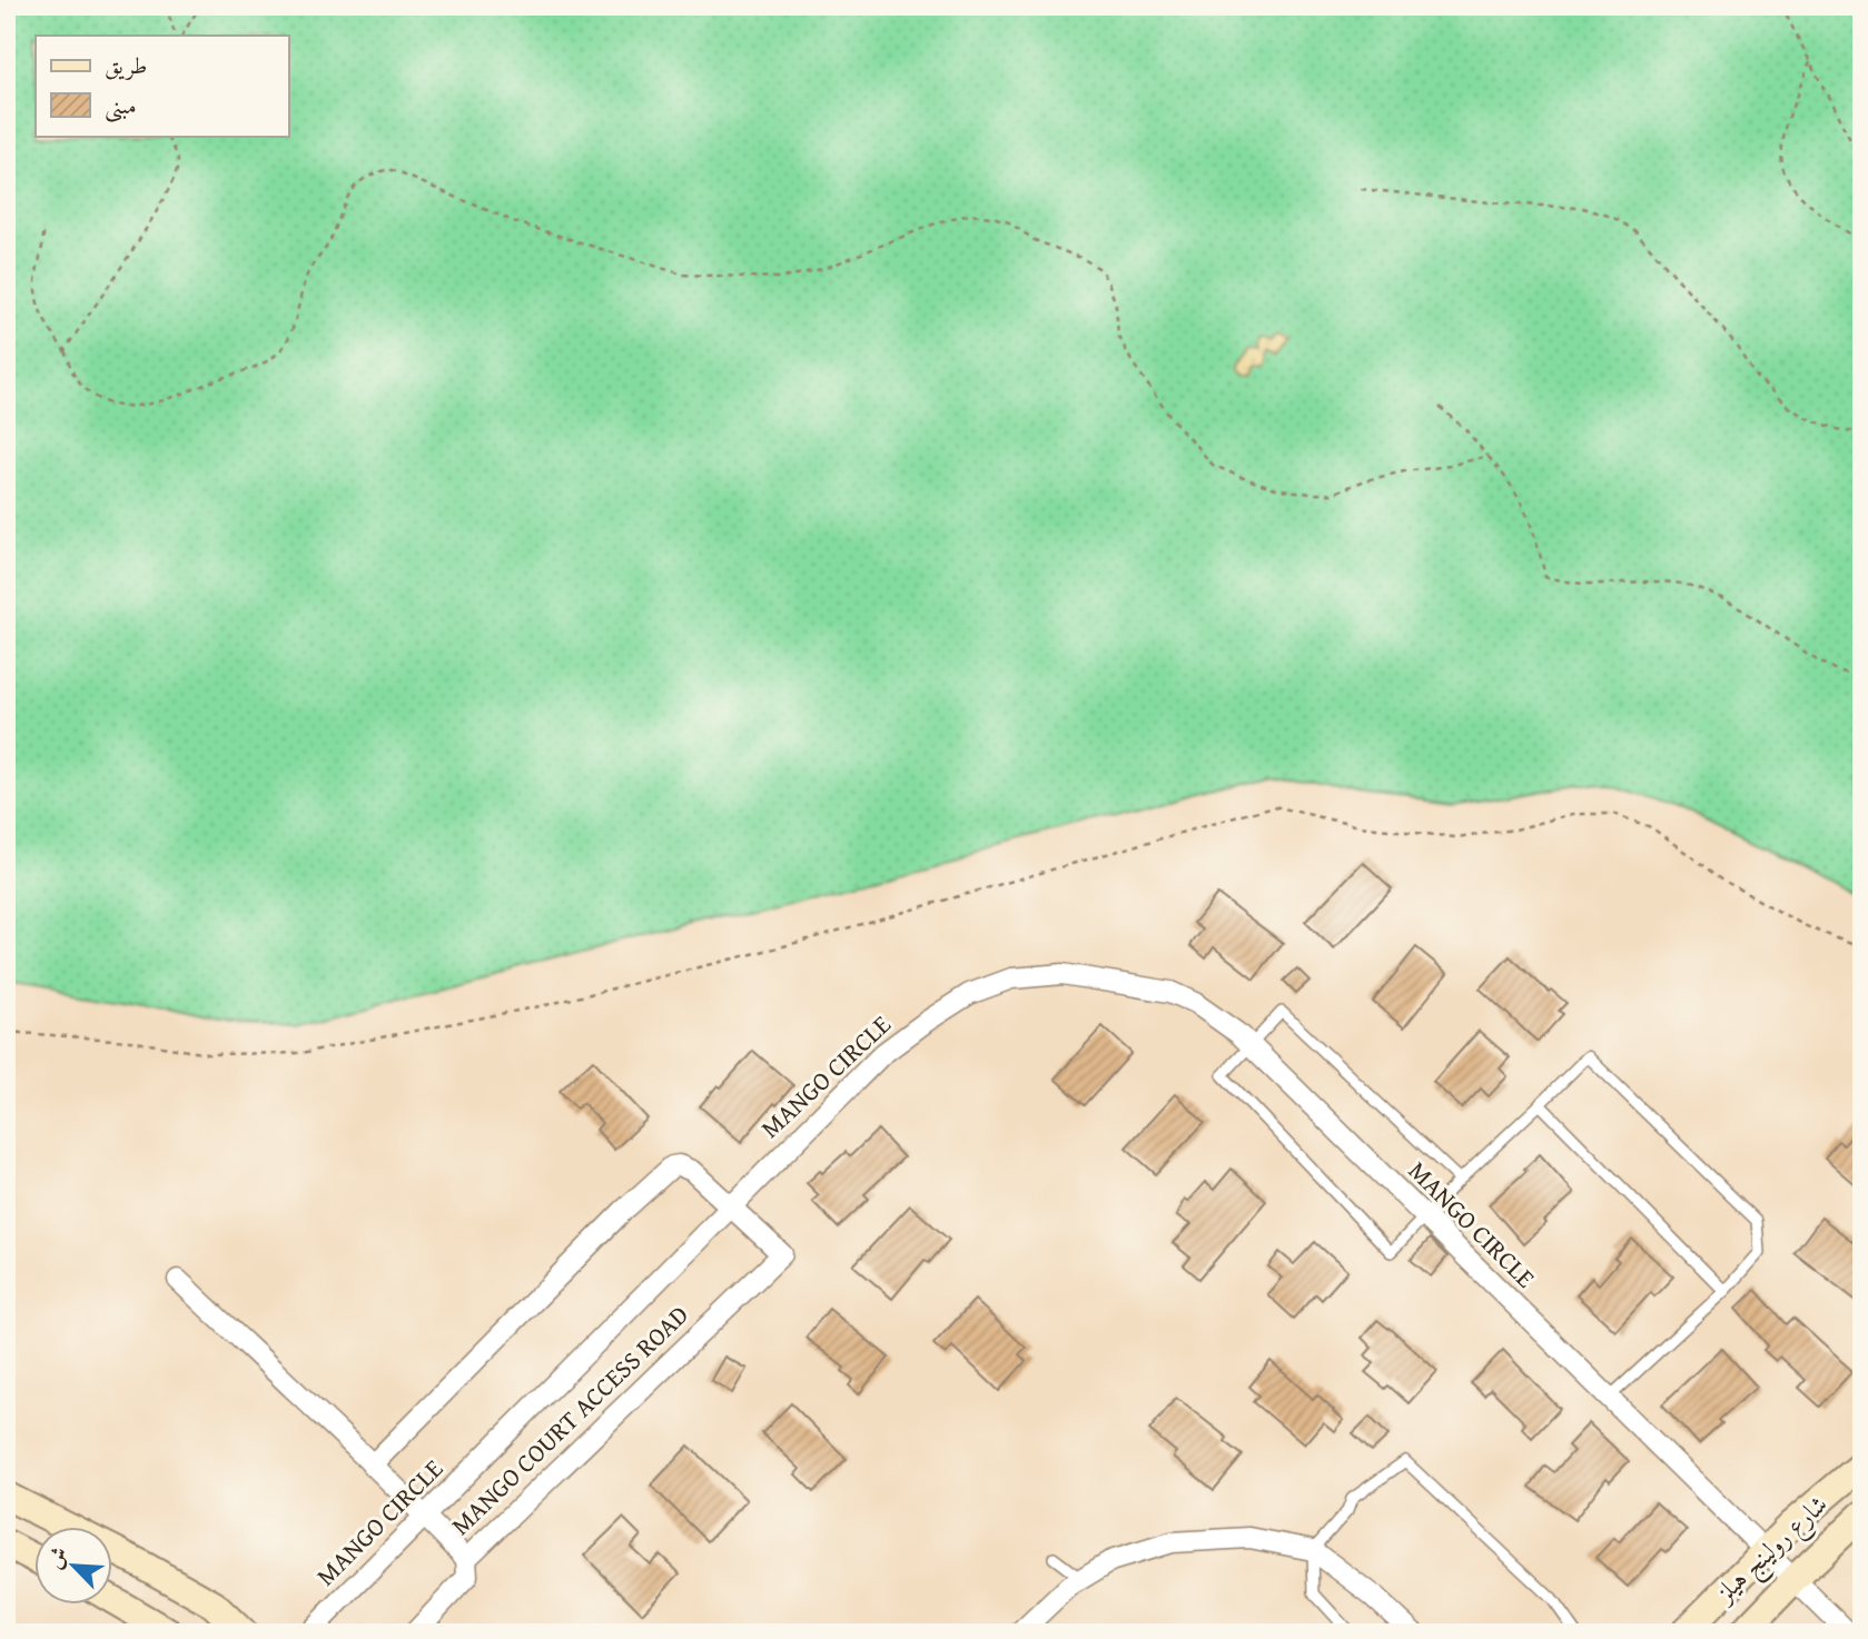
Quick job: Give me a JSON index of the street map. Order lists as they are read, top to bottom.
{
  "streets": {
    "main road": ["شارع رولينج هيلز"],
    "street": ["MANGO CIRCLE", "MANGO COURT ACCESS ROAD"]
  },
  "crossings": [
    ["MANGO CIRCLE", "MANGO COURT ACCESS ROAD"],
    ["MANGO CIRCLE", "شارع رولينج هيلز"]
  ],
  "legend": ["طريق", "مبنى"],
  "north": "top left"
}
